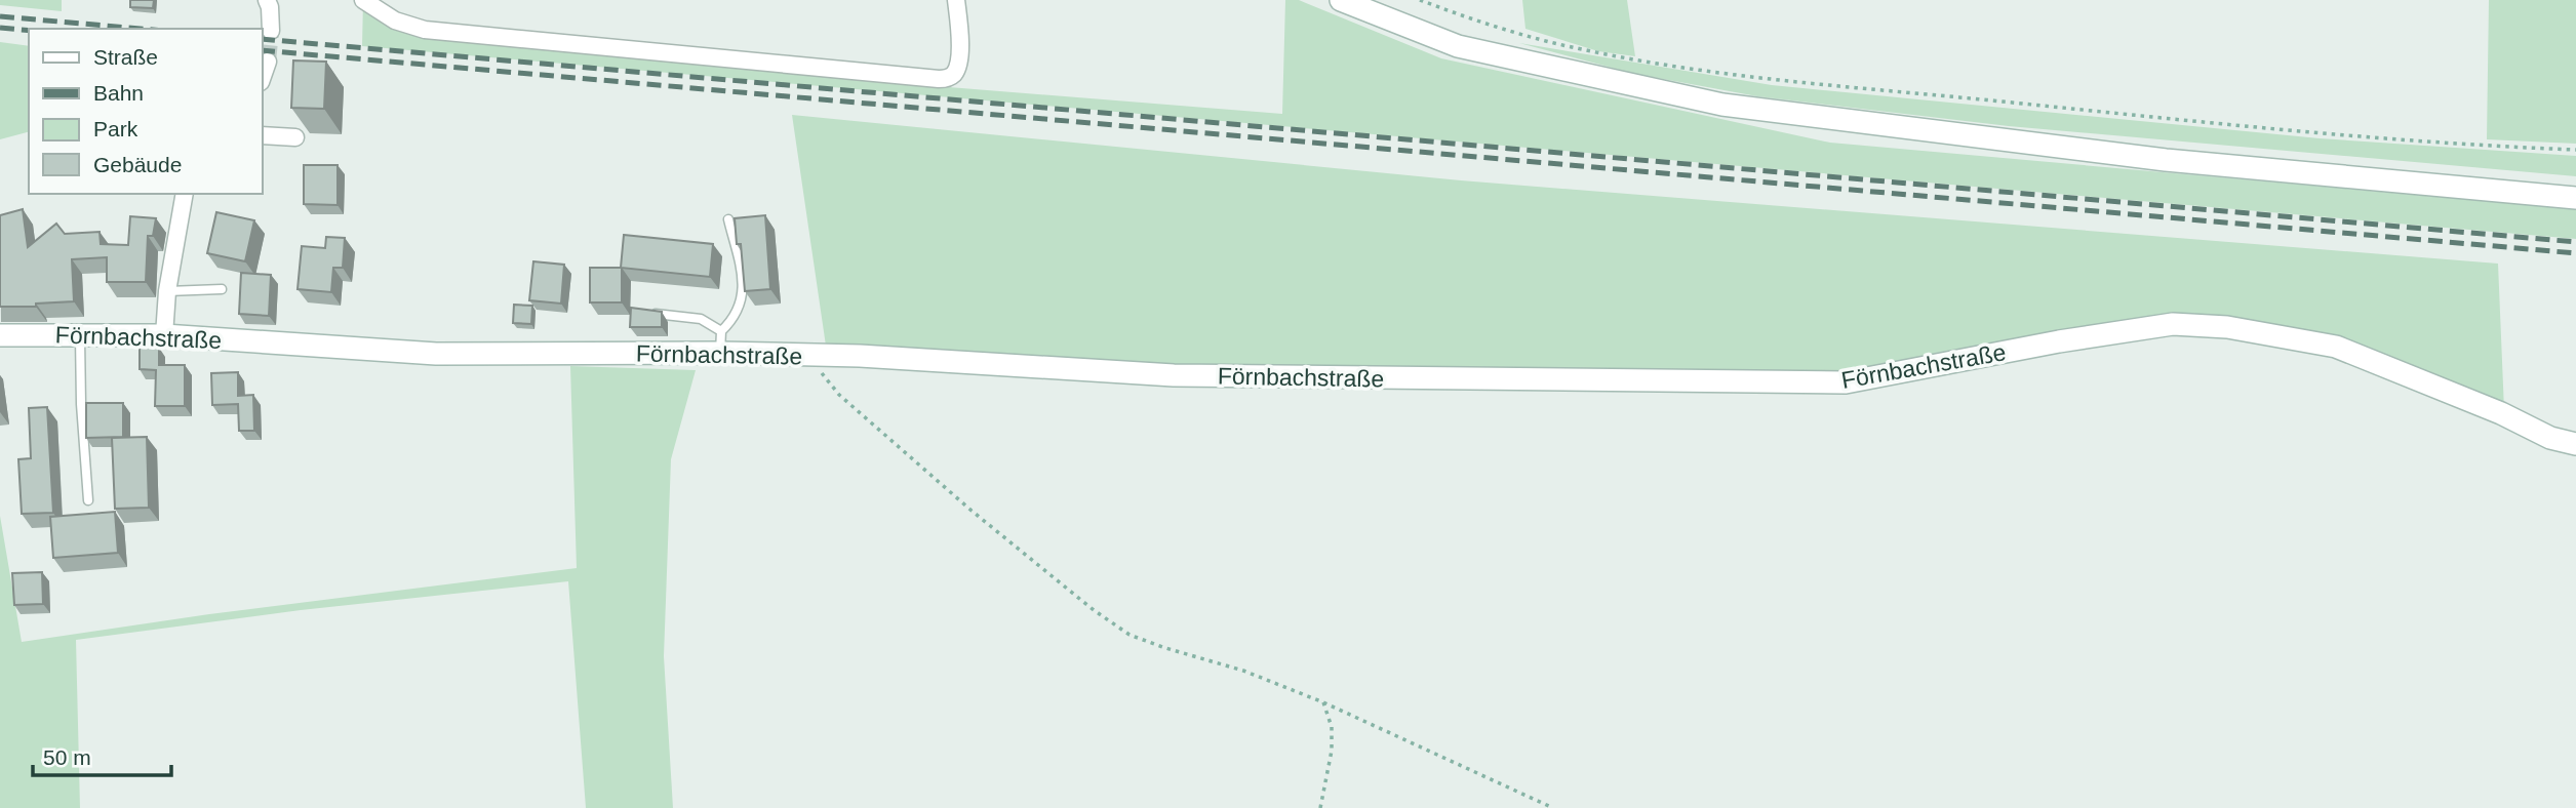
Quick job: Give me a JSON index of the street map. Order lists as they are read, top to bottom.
{
  "streets": {
    "street": ["Förnbachstraße"]
  },
  "legend": [
    "Straße",
    "Bahn",
    "Park",
    "Gebäude"
  ],
  "scale_bar": "50 m"
}
